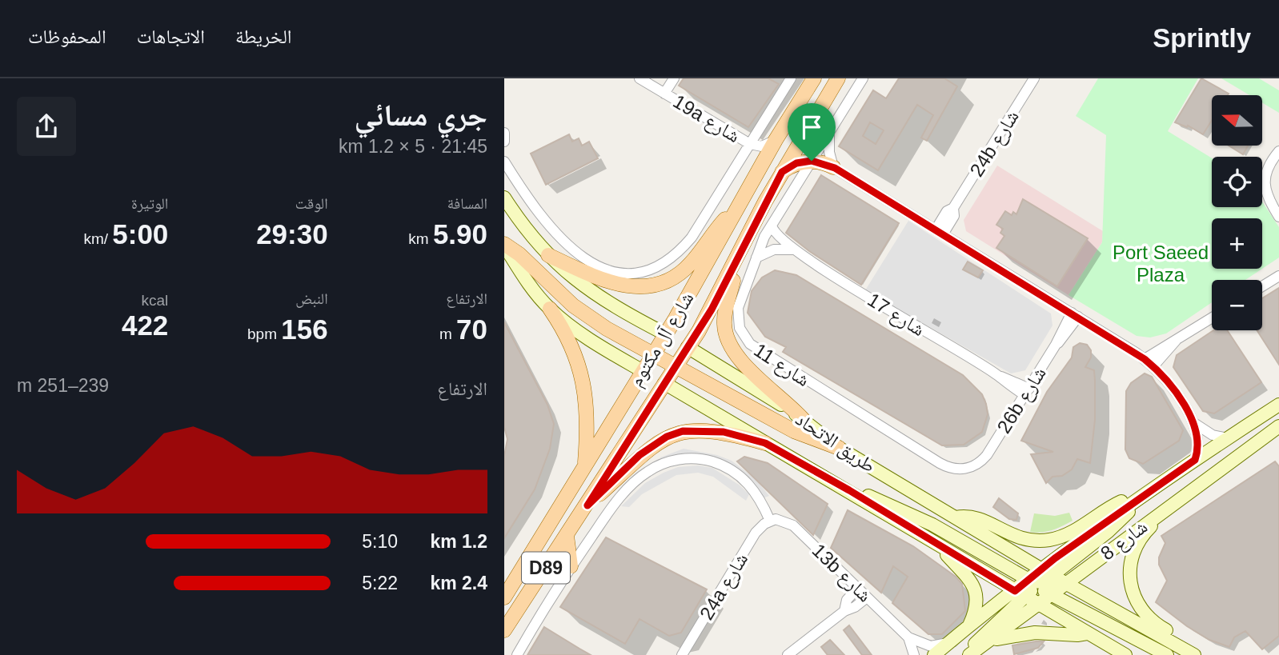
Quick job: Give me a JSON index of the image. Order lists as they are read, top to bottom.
{
  "streets": {
    "main road": [
      "شارع آل مكتوم",
      "طريق الاتحاد",
      "شارع 8",
      "D89"
    ],
    "street": [
      "19a شارع",
      "24b شارع",
      "شارع 17",
      "شارع 11",
      "26b شارع",
      "13b شارع",
      "24a شارع"
    ]
  },
  "crossings": [
    ["19a شارع", "شارع آل مكتوم"],
    ["شارع 17", "شارع 11"],
    ["شارع 17", "26b شارع"],
    ["شارع آل مكتوم", "طريق الاتحاد"],
    ["شارع 11", "26b شارع"],
    ["طريق الاتحاد", "شارع 8"],
    ["شارع 8", "13b شارع"],
    ["13b شارع", "24a شارع"]
  ],
  "parks": ["Port Saeed Plaza"],
  "north": "left",
  "page": {
    "header": "Sprintly",
    "nav": ["الخريطة", "الاتجاهات", "المحفوظات"],
    "heading": ["جري مسائي", "21:45 · 5 × 1.2 km"],
    "map_buttons": ["+", "−"],
    "stats": [
      ["المسافة", "5.90 km"],
      ["الوقت", "29:30"],
      ["الوتيرة", "5:00 /km"],
      ["الارتفاع", "70 m"],
      ["النبض", "156 bpm"],
      ["kcal", "422"]
    ],
    "chart": ["الارتفاع", "239–251 m"],
    "list": [
      {
        "name": "1.2 km",
        "note": "5:10"
      },
      {
        "name": "2.4 km",
        "note": "5:22"
      }
    ]
  }
}
